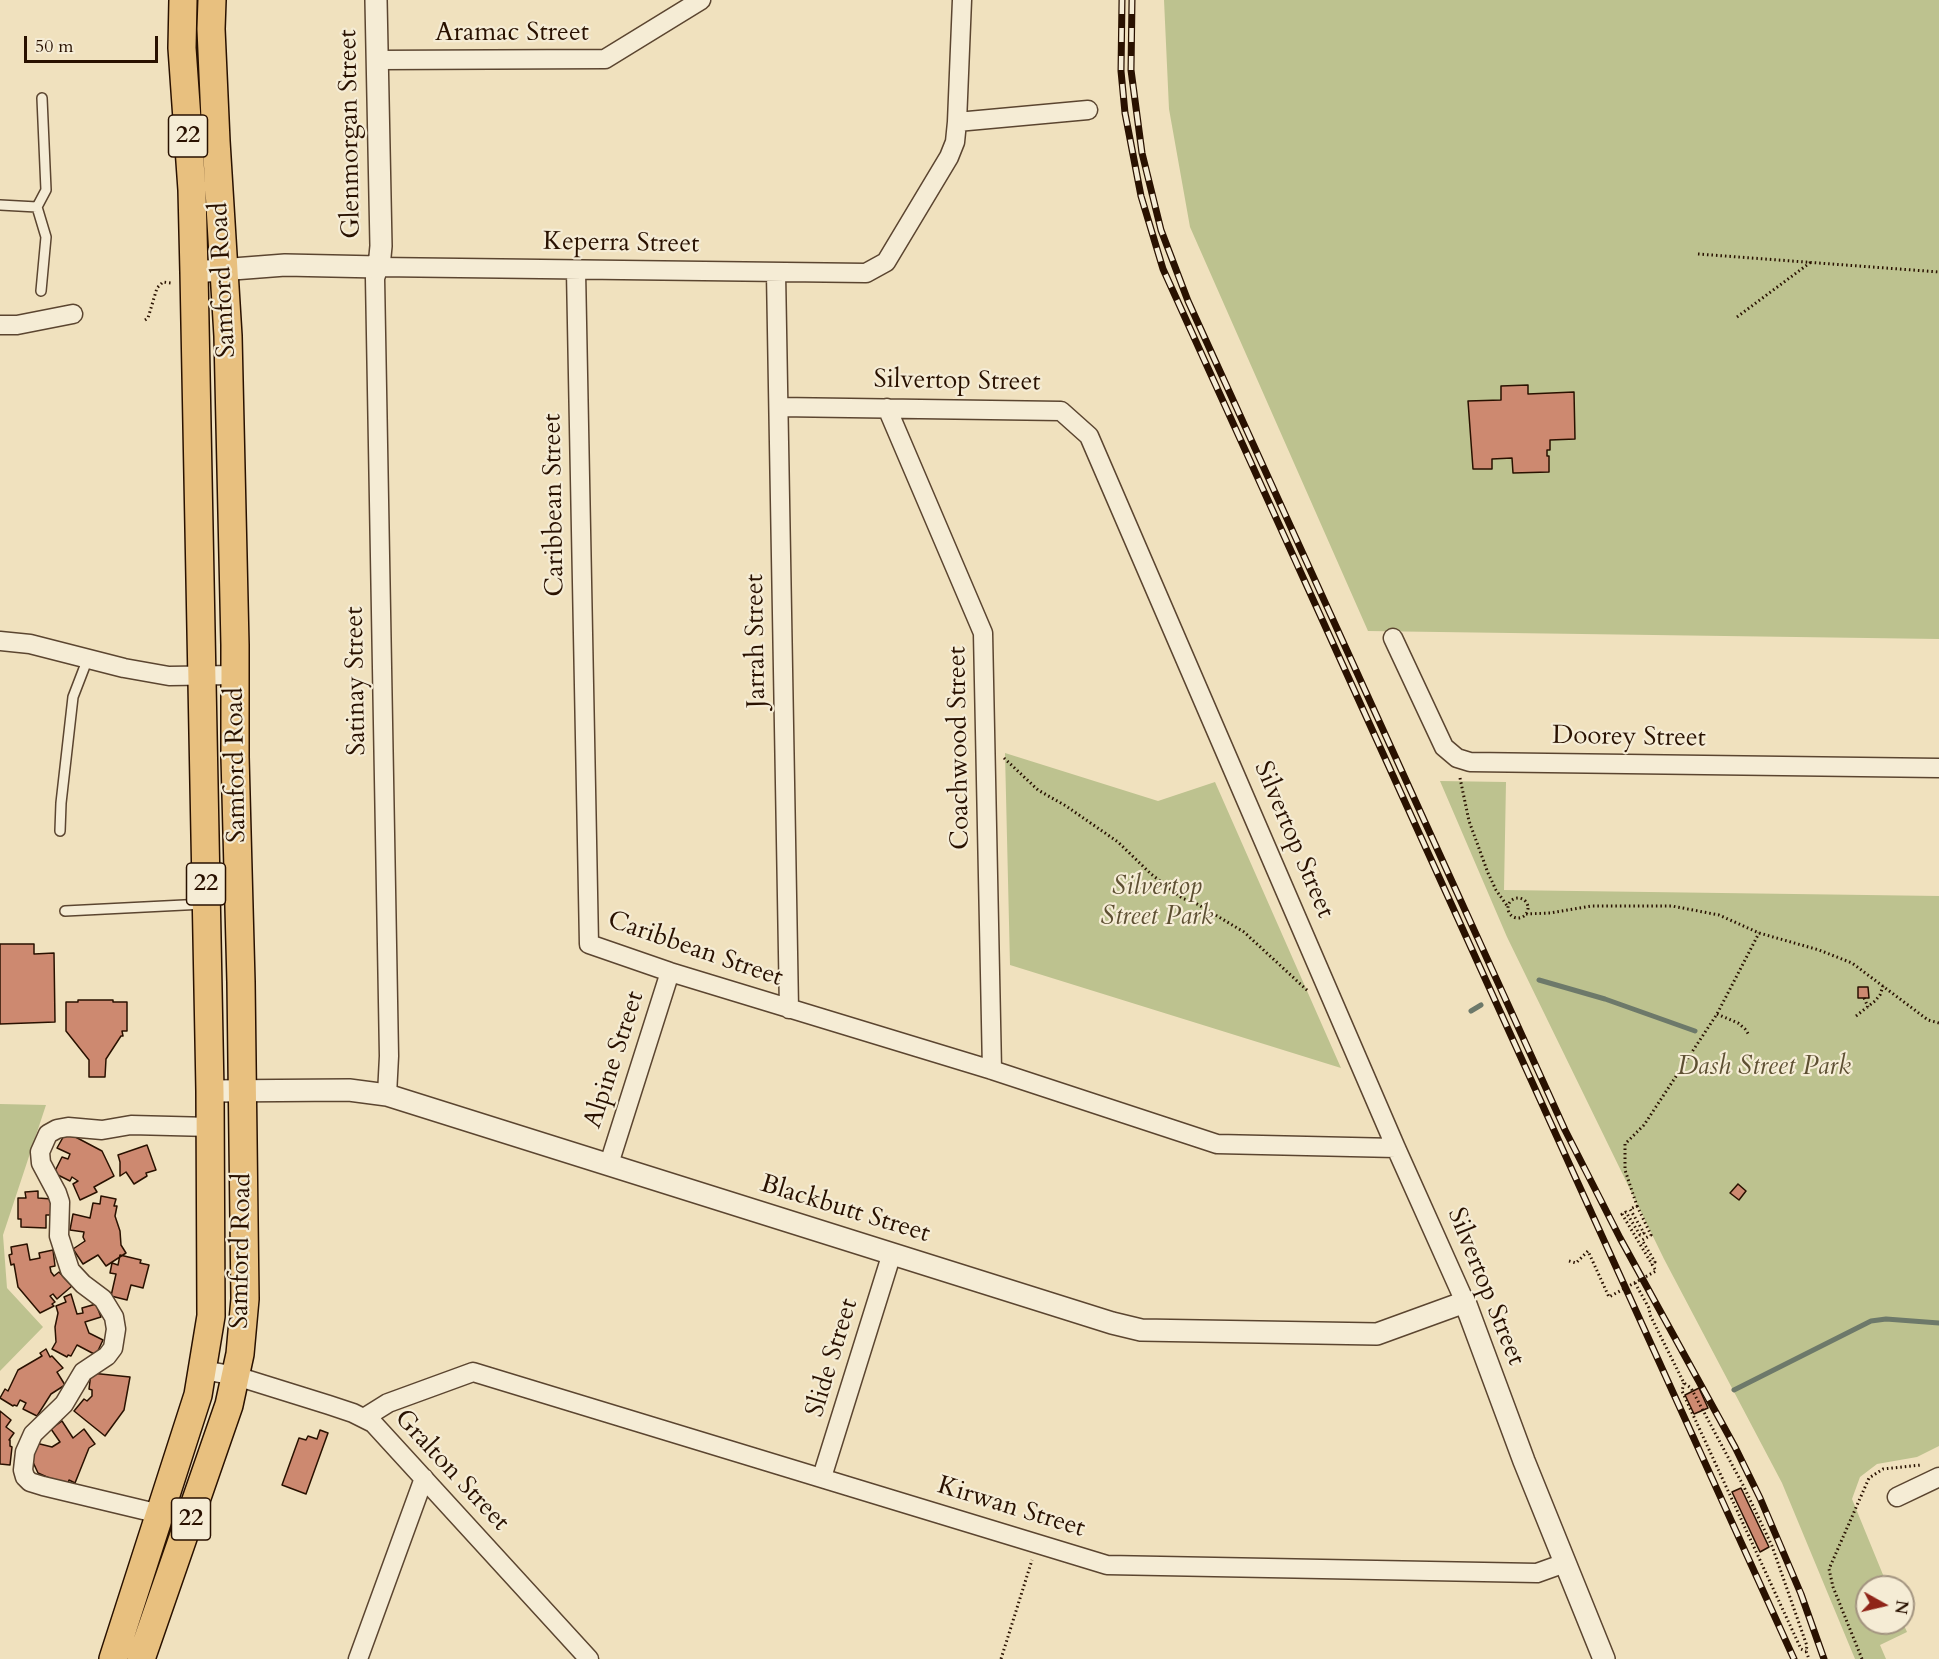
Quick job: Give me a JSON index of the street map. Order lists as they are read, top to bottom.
{
  "streets": {
    "main road": ["22", "Samford Road"],
    "street": [
      "Aramac Street",
      "Glenmorgan Street",
      "Keperra Street",
      "Silvertop Street",
      "Caribbean Street",
      "Jarrah Street",
      "Satinay Street",
      "Doorey Street",
      "Coachwood Street",
      "Alpine Street",
      "Blackbutt Street",
      "Slide Street",
      "Gralton Street",
      "Kirwan Street"
    ]
  },
  "crossings": [
    ["Aramac Street", "Glenmorgan Street"],
    ["Glenmorgan Street", "Keperra Street"],
    ["Glenmorgan Street", "Satinay Street"],
    ["Keperra Street", "Samford Road"],
    ["Keperra Street", "Caribbean Street"],
    ["Keperra Street", "Jarrah Street"],
    ["Keperra Street", "Satinay Street"],
    ["Samford Road", "Blackbutt Street"],
    ["Samford Road", "Gralton Street"],
    ["Silvertop Street", "Caribbean Street"],
    ["Silvertop Street", "Jarrah Street"],
    ["Silvertop Street", "Coachwood Street"],
    ["Silvertop Street", "Blackbutt Street"],
    ["Silvertop Street", "Kirwan Street"],
    ["Caribbean Street", "Jarrah Street"],
    ["Caribbean Street", "Coachwood Street"],
    ["Caribbean Street", "Alpine Street"],
    ["Satinay Street", "Blackbutt Street"],
    ["Alpine Street", "Blackbutt Street"],
    ["Blackbutt Street", "Slide Street"],
    ["Slide Street", "Kirwan Street"],
    ["Gralton Street", "Kirwan Street"]
  ],
  "parks": ["Silvertop Street Park", "Dash Street Park"],
  "scale_bar": "50 m",
  "north": "right"
}
